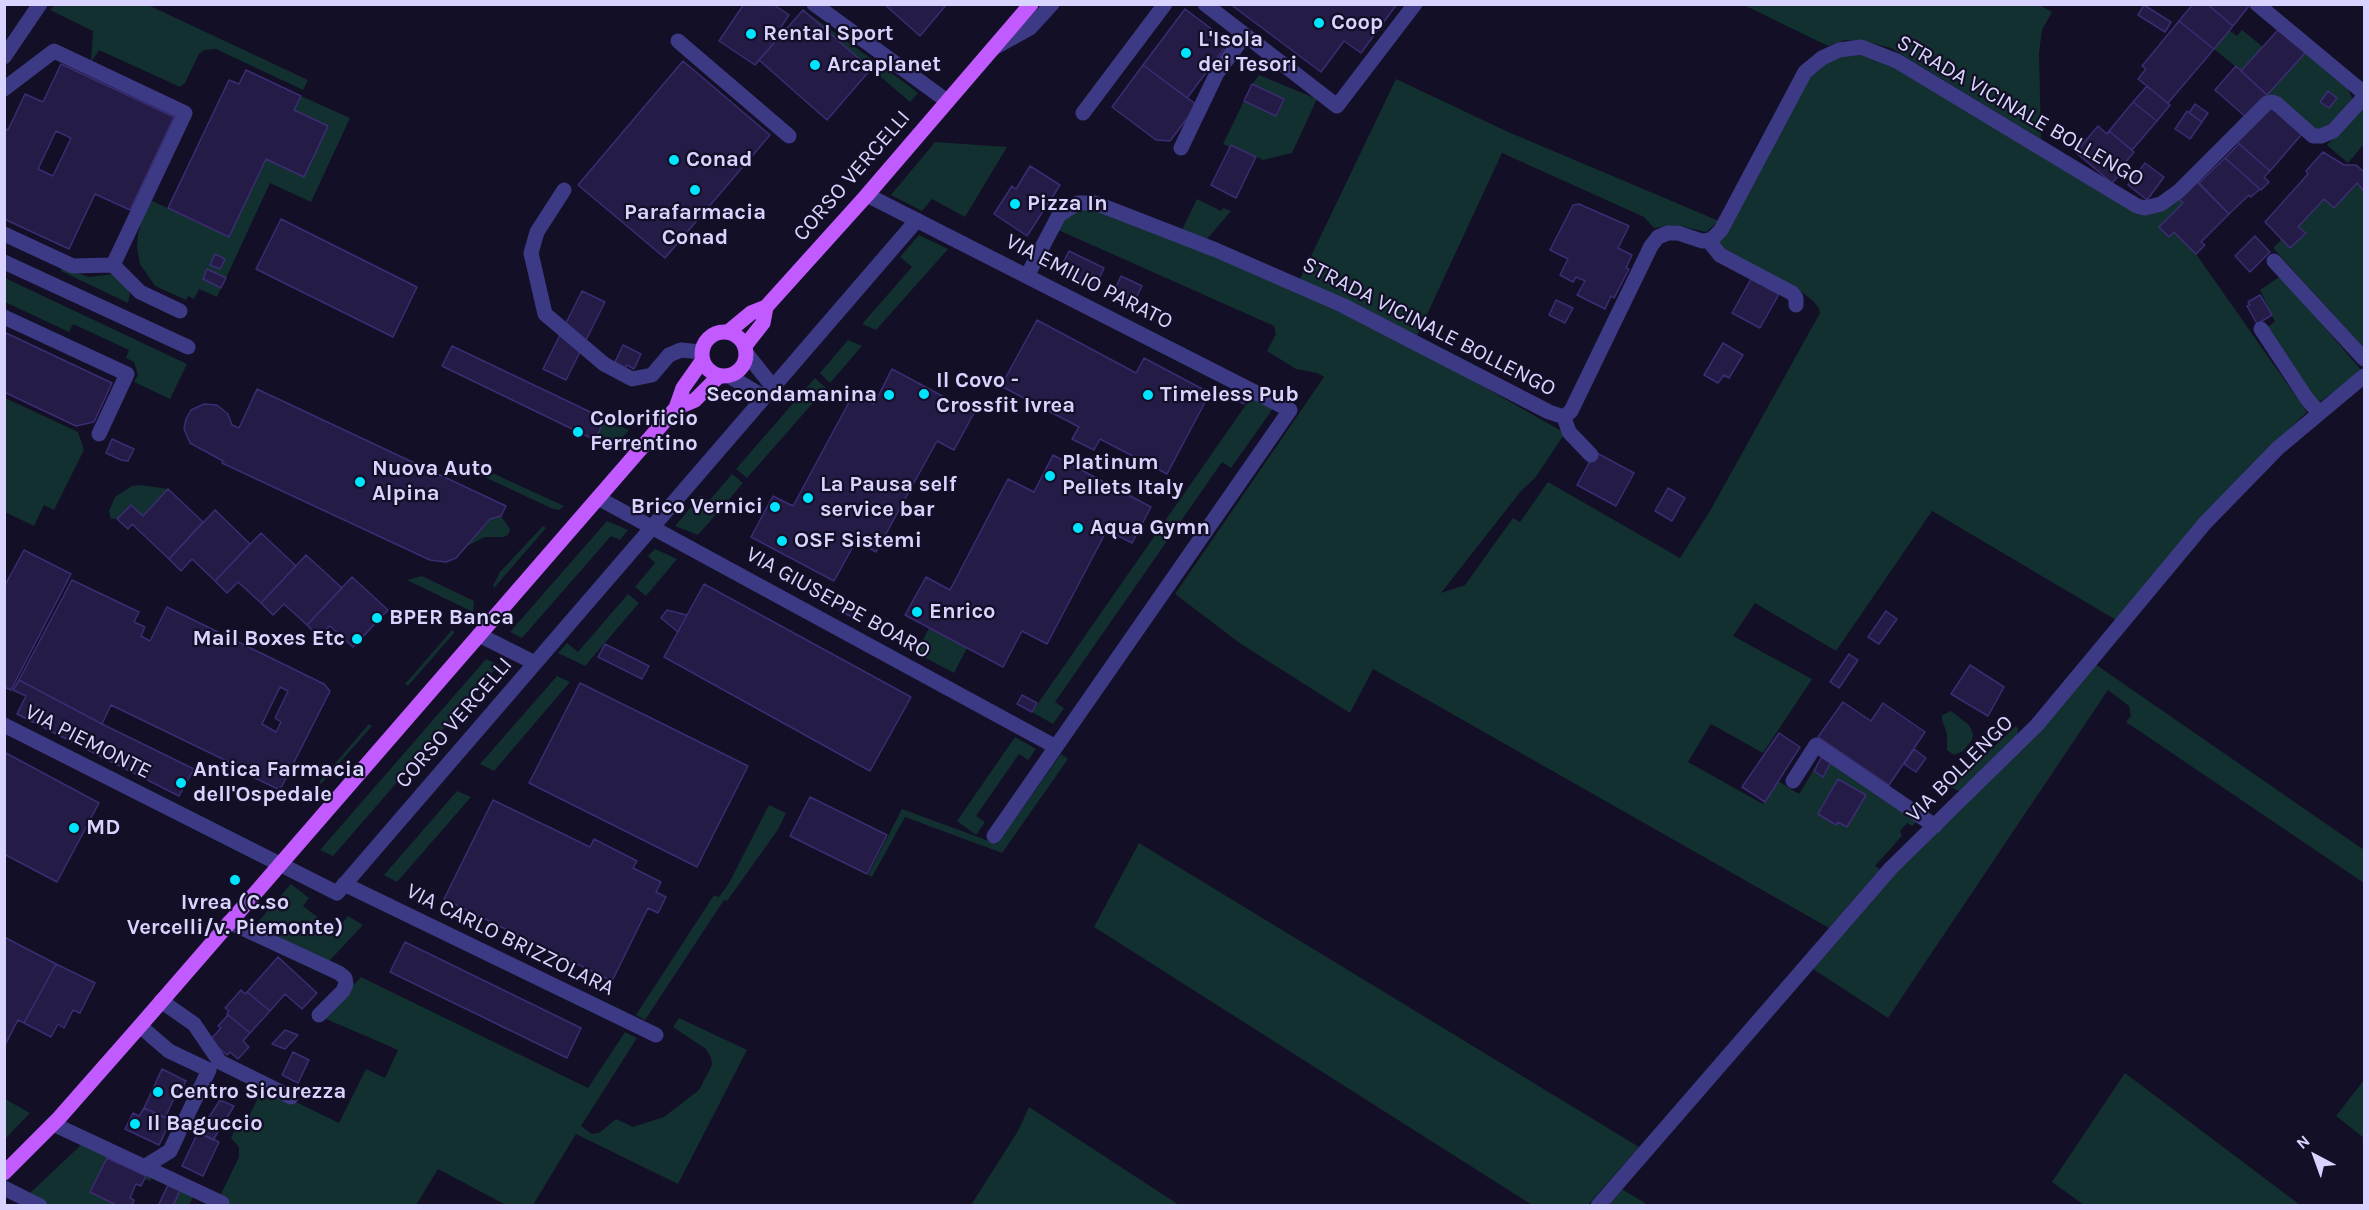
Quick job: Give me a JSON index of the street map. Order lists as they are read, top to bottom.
{
  "streets": {
    "main road": ["CORSO VERCELLI"],
    "street": [
      "STRADA VICINALE BOLLENGO",
      "VIA EMILIO PARATO",
      "VIA GIUSEPPE BOARO",
      "VIA PIEMONTE",
      "VIA BOLLENGO",
      "VIA CARLO BRIZZOLARA"
    ]
  },
  "crossings": [
    ["STRADA VICINALE BOLLENGO", "VIA EMILIO PARATO"],
    ["CORSO VERCELLI", "VIA EMILIO PARATO"],
    ["CORSO VERCELLI", "VIA GIUSEPPE BOARO"],
    ["CORSO VERCELLI", "VIA PIEMONTE"],
    ["CORSO VERCELLI", "VIA CARLO BRIZZOLARA"],
    ["VIA EMILIO PARATO", "VIA GIUSEPPE BOARO"]
  ],
  "places": [
    "Coop",
    "Rental Sport",
    "L'Isola dei Tesori",
    "Arcaplanet",
    "Conad",
    "Parafarmacia Conad",
    "Pizza In",
    "Il Covo - Crossfit Ivrea",
    "Secondamanina",
    "Timeless Pub",
    "Colorificio Ferrentino",
    "Platinum Pellets Italy",
    "Nuova Auto Alpina",
    "La Pausa self service bar",
    "Brico Vernici",
    "Aqua Gymn",
    "OSF Sistemi",
    "Enrico",
    "BPER Banca",
    "Mail Boxes Etc",
    "Antica Farmacia dell'Ospedale",
    "MD",
    "Ivrea (C.so Vercelli/v. Piemonte)",
    "Centro Sicurezza",
    "Il Baguccio"
  ],
  "north": "top left"
}
